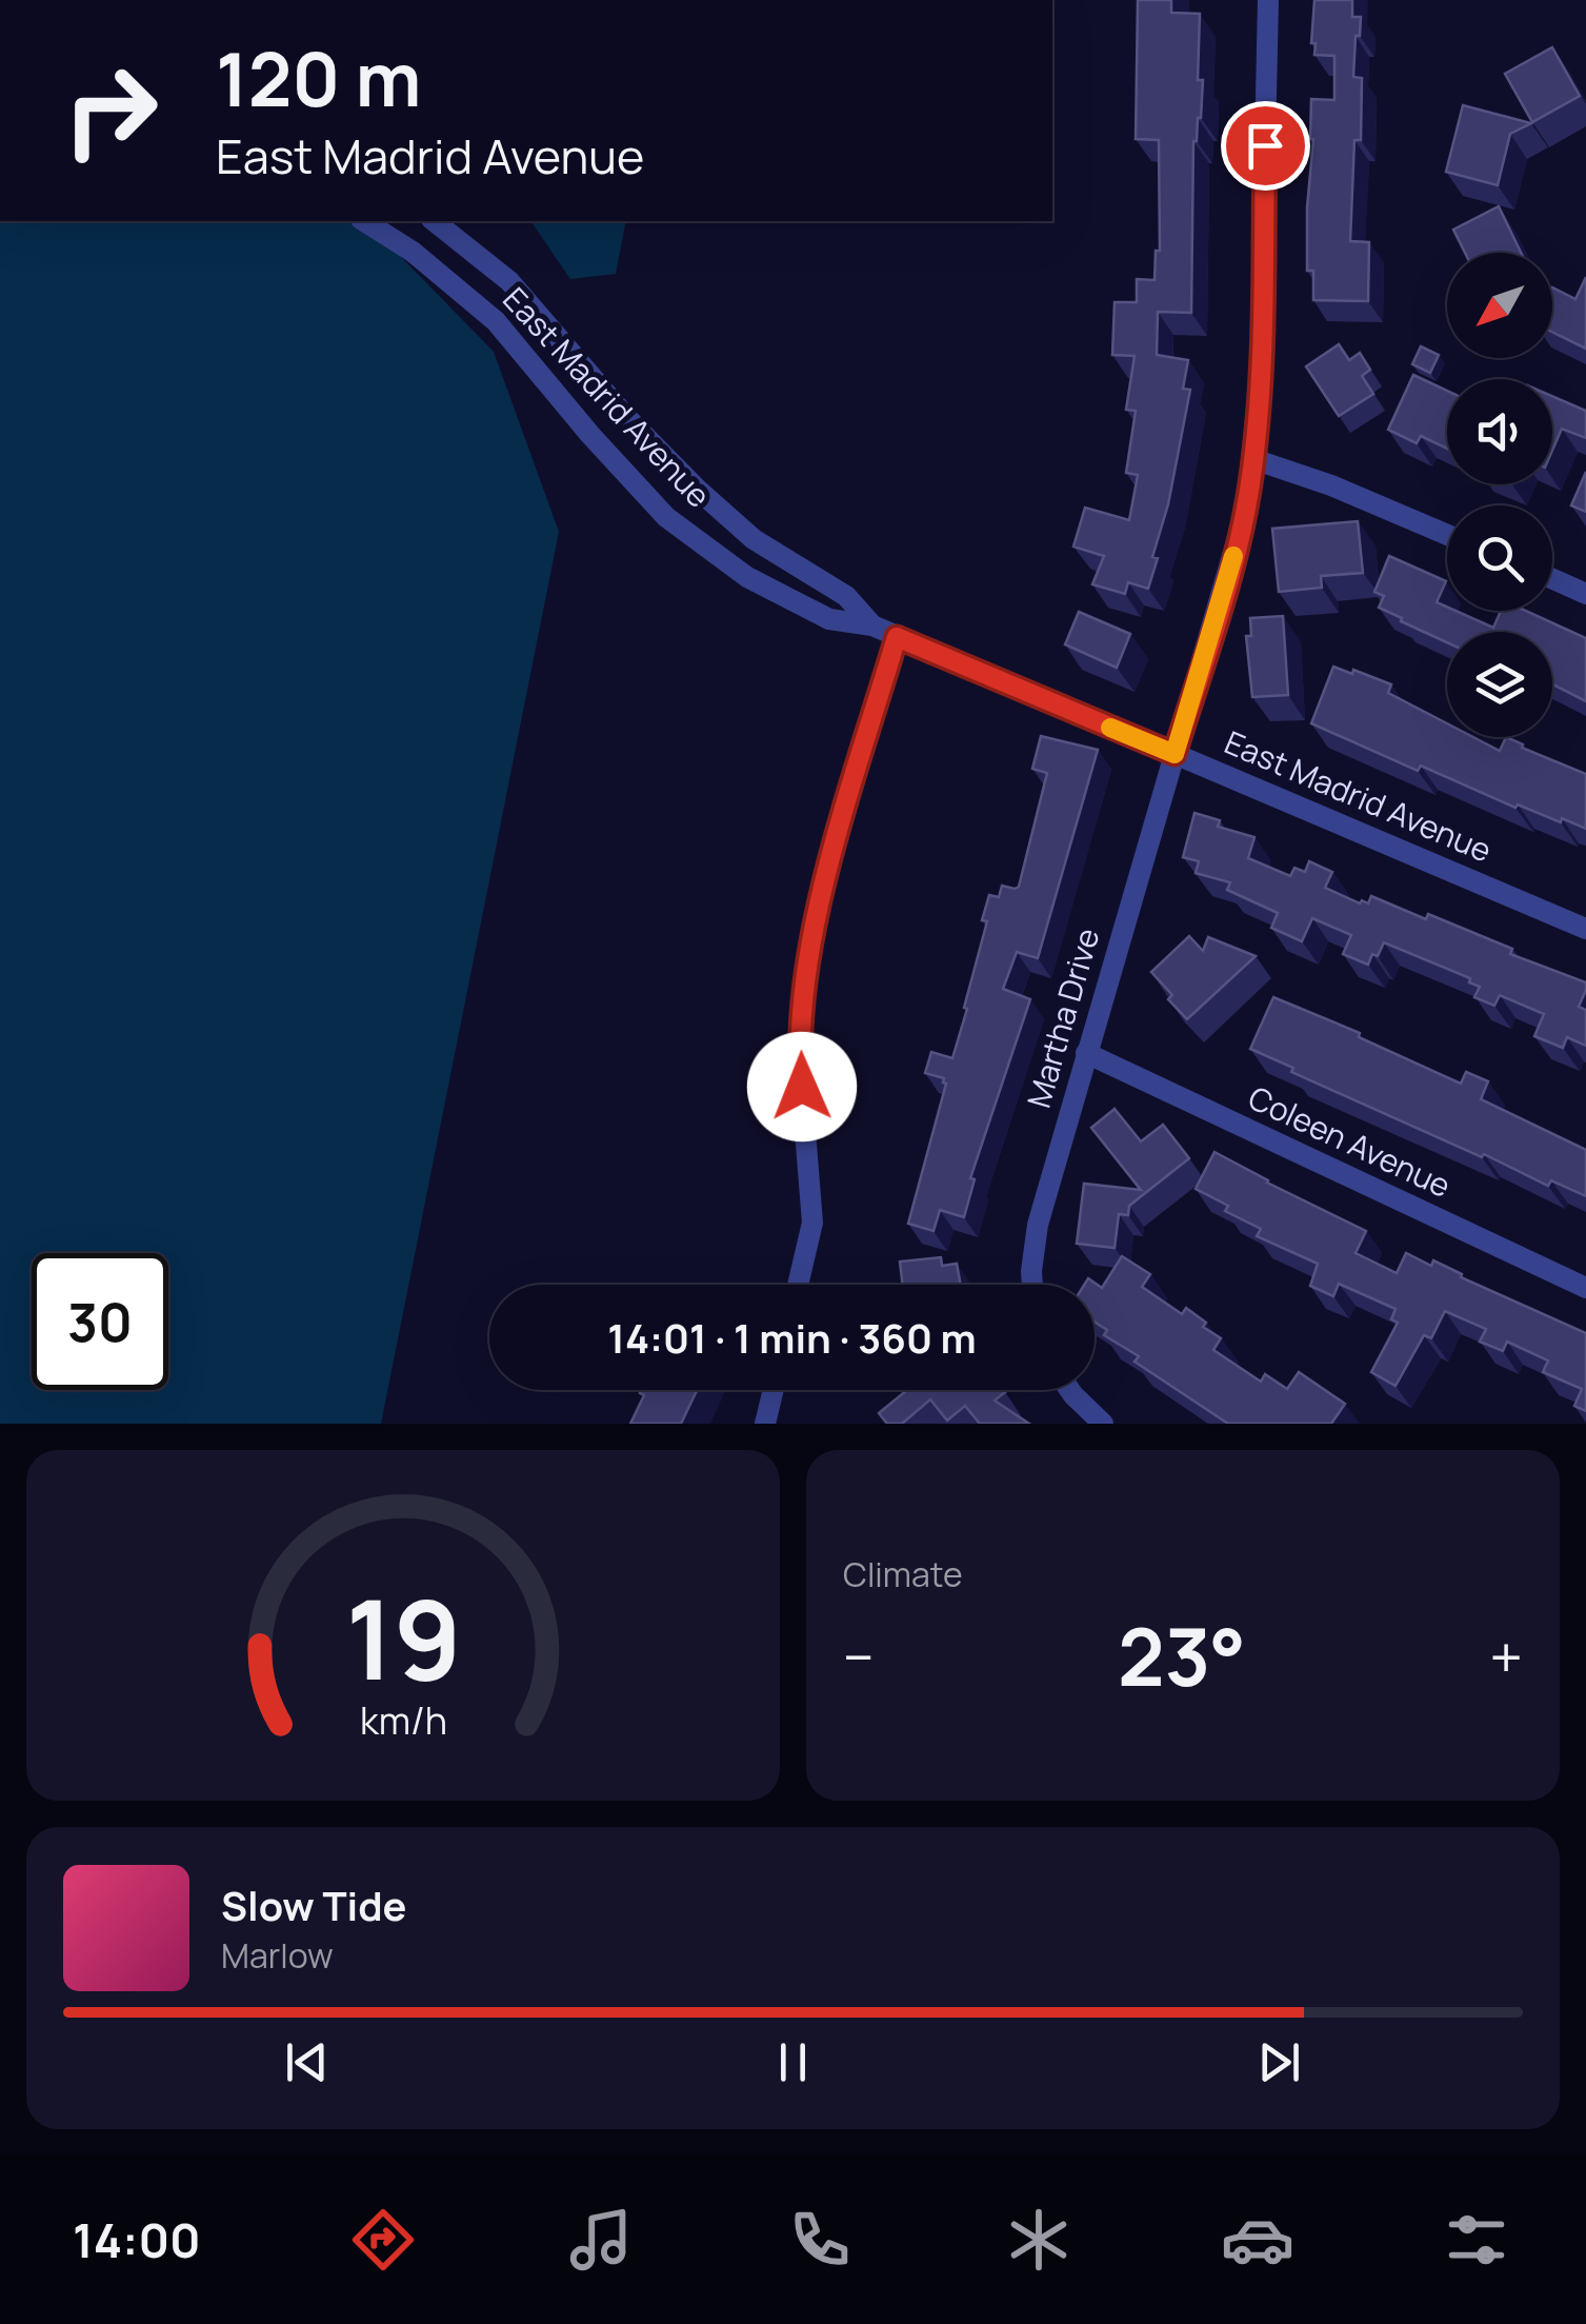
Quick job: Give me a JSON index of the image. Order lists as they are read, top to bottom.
{
  "streets": {
    "street": ["East Madrid Avenue", "Martha Drive", "Coleen Avenue"]
  },
  "crossings": [
    ["East Madrid Avenue", "Martha Drive"],
    ["Martha Drive", "Coleen Avenue"]
  ],
  "north": "bottom left",
  "page": {
    "turn": ["120 m", "East Madrid Avenue"],
    "limit": "30",
    "trip": "14:01 · 1 min · 360 m",
    "tile": "Climate",
    "heat": ["−", "23°", "+"],
    "song": ["Slow Tide", "Marlow"],
    "tabs": "14:00",
    "gauge": ["19", "km/h"]
  }
}
